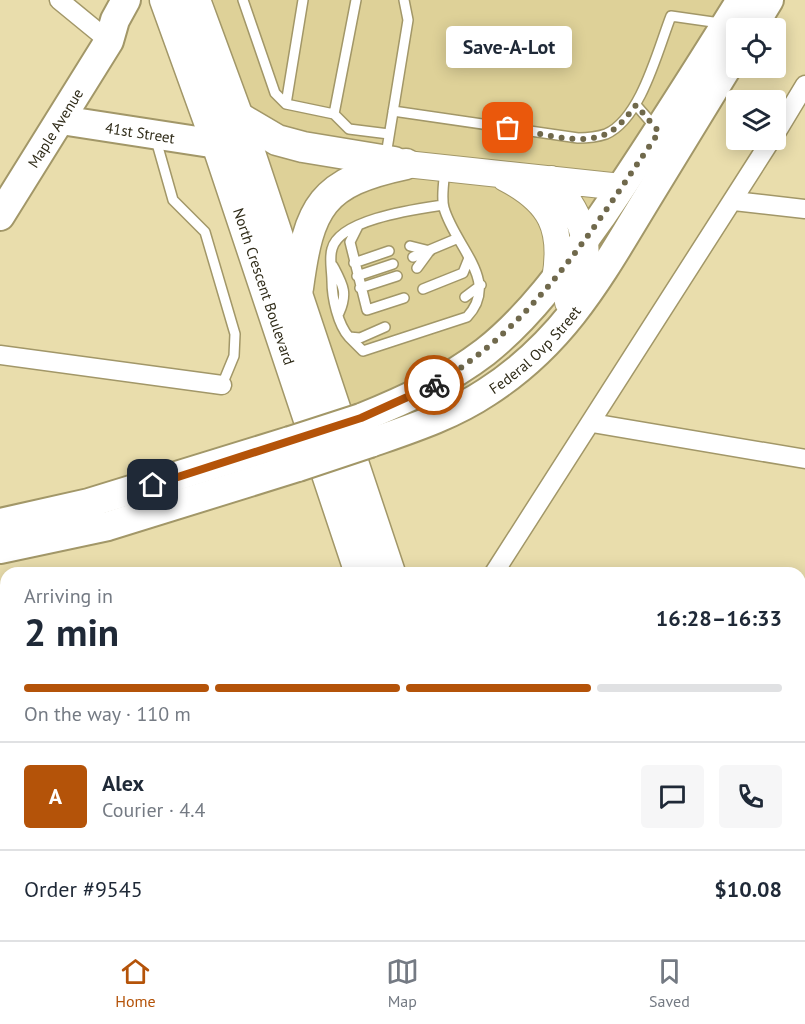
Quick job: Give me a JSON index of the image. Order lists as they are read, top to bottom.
{
  "streets": {
    "highway": ["North Crescent Boulevard"],
    "main road": ["Maple Avenue", "41st Street", "Federal Ovp Street"]
  },
  "crossings": [
    ["Maple Avenue", "41st Street"],
    ["41st Street", "North Crescent Boulevard"]
  ],
  "places": ["Save-A-Lot"],
  "page": {
    "bubble": "Save-A-Lot",
    "heading": ["2 min", "Arriving in", "16:28–16:33"],
    "panel": [
      "Alex",
      "Courier · 4.4",
      "Order #9545",
      "$10.08"
    ],
    "bar": "On the way · 110 m",
    "round": "A",
    "tabs": ["Home", "Map", "Saved"]
  }
}
